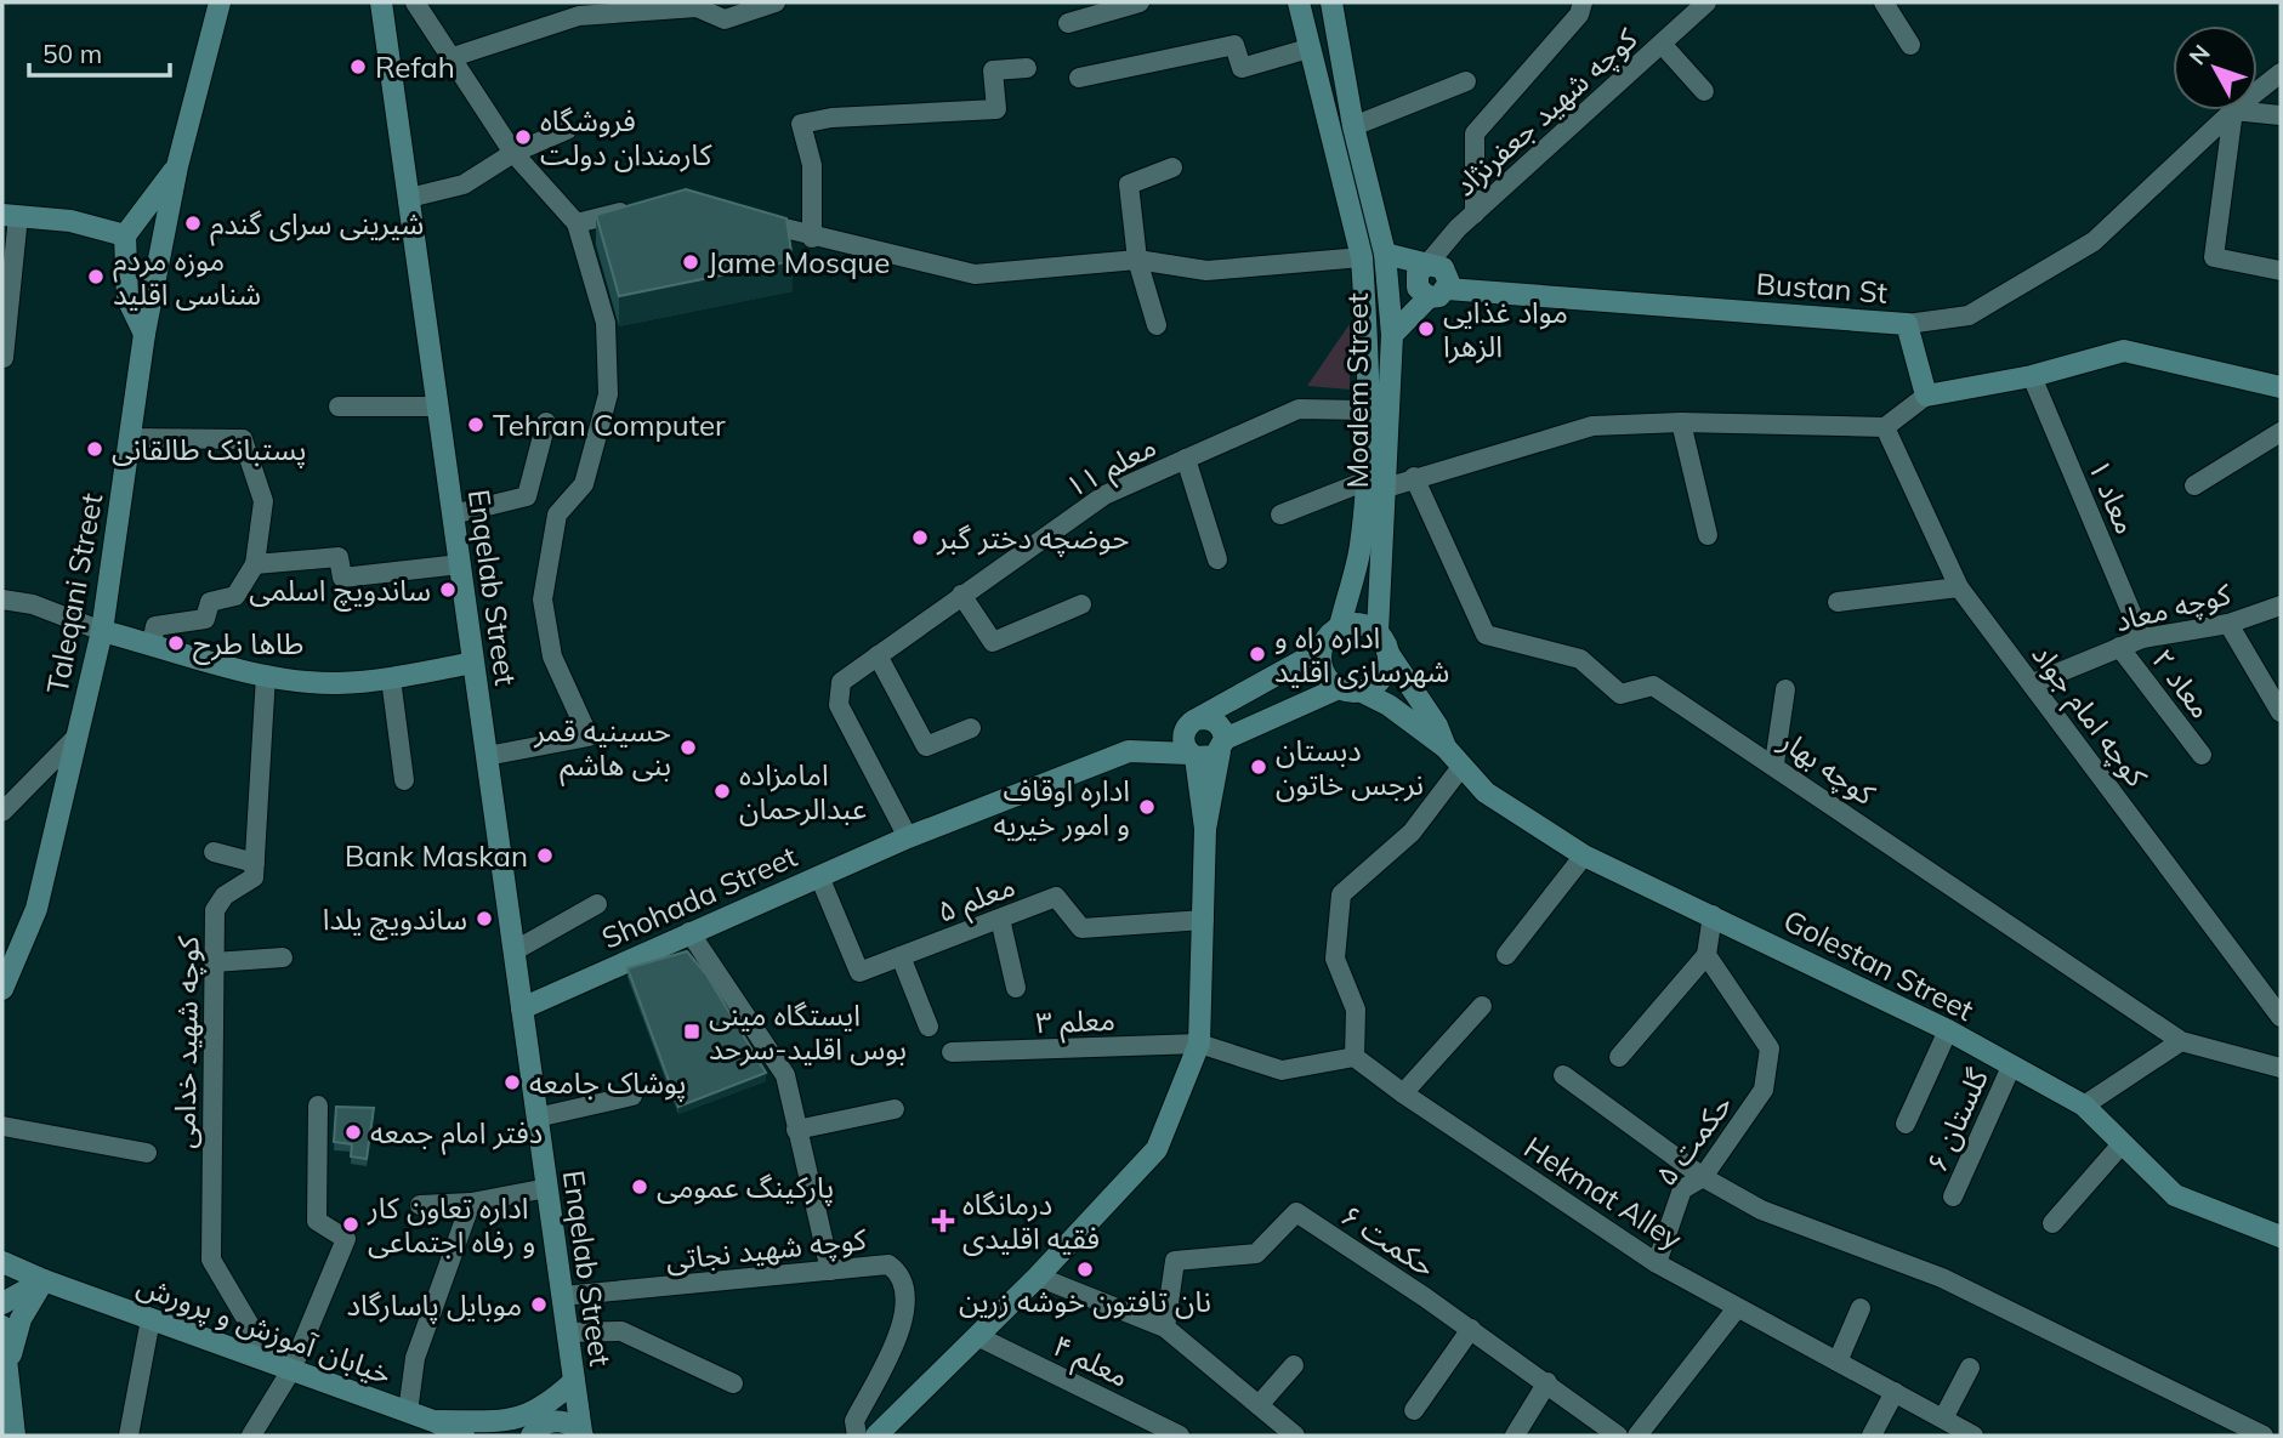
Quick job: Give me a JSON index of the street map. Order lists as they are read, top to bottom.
{
  "streets": {
    "main road": [
      "Bustan St",
      "Moalem Street",
      "Enqelab Street",
      "Taleqani Street",
      "Shohada Street",
      "Golestan Street",
      "خیابان آموزش و پرورش"
    ],
    "street": [
      "کوچه شهید جعفرنژاد",
      "معلم ۱۱",
      "معاد ۱",
      "کوچه معاد",
      "معاد ۲",
      "کوچه امام جواد",
      "کوچه بهار",
      "معلم ۵",
      "معلم ۳",
      "کوچه شهید خدامی",
      "گلستان ۶",
      "حکمت ۵",
      "Hekmat Alley",
      "حکمت ۶",
      "کوچه شهید نجاتی",
      "معلم ۴"
    ]
  },
  "crossings": [
    ["کوچه شهید جعفرنژاد", "Bustan St"],
    ["Bustan St", "Moalem Street"],
    ["Moalem Street", "معلم ۱۱"],
    ["معلم ۱۱", "Shohada Street"],
    ["معاد ۱", "کوچه معاد"],
    ["Enqelab Street", "Shohada Street"],
    ["Enqelab Street", "کوچه شهید نجاتی"],
    ["کوچه معاد", "معاد ۲"],
    ["کوچه معاد", "کوچه امام جواد"],
    ["Shohada Street", "معلم ۵"],
    ["Golestan Street", "گلستان ۶"],
    ["کوچه شهید خدامی", "خیابان آموزش و پرورش"],
    ["حکمت ۵", "Hekmat Alley"]
  ],
  "places": {
    "other": [
      "Refah",
      "فروشگاه کارمندان دولت",
      "شیرینی سرای گندم",
      "Jame Mosque",
      "موزه مردم شناسی اقلید",
      "مواد غذایی الزهرا",
      "Tehran Computer",
      "پستبانک طالقانی",
      "حوضچه دختر گبر",
      "ساندویچ اسلمی",
      "طاها طرح",
      "اداره راه و شهرسازی اقلید",
      "حسینیه قمر بنی هاشم",
      "دبستان نرجس خاتون",
      "امامزاده عبدالرحمان",
      "اداره اوقاف و امور خیریه",
      "Bank Maskan",
      "ساندویچ یلدا",
      "پوشاک جامعه",
      "دفتر امام جمعه",
      "پارکینگ عمومی",
      "اداره تعاون کار و رفاه اجتماعی",
      "نان تافتون خوشه زرین",
      "موبایل پاسارگاد"
    ],
    "transit": ["ایستگاه مینی بوس اقلید-سرحد"],
    "health": ["درمانگاه فقیه اقلیدی"]
  },
  "scale_bar": "50 m",
  "north": "top left"
}
